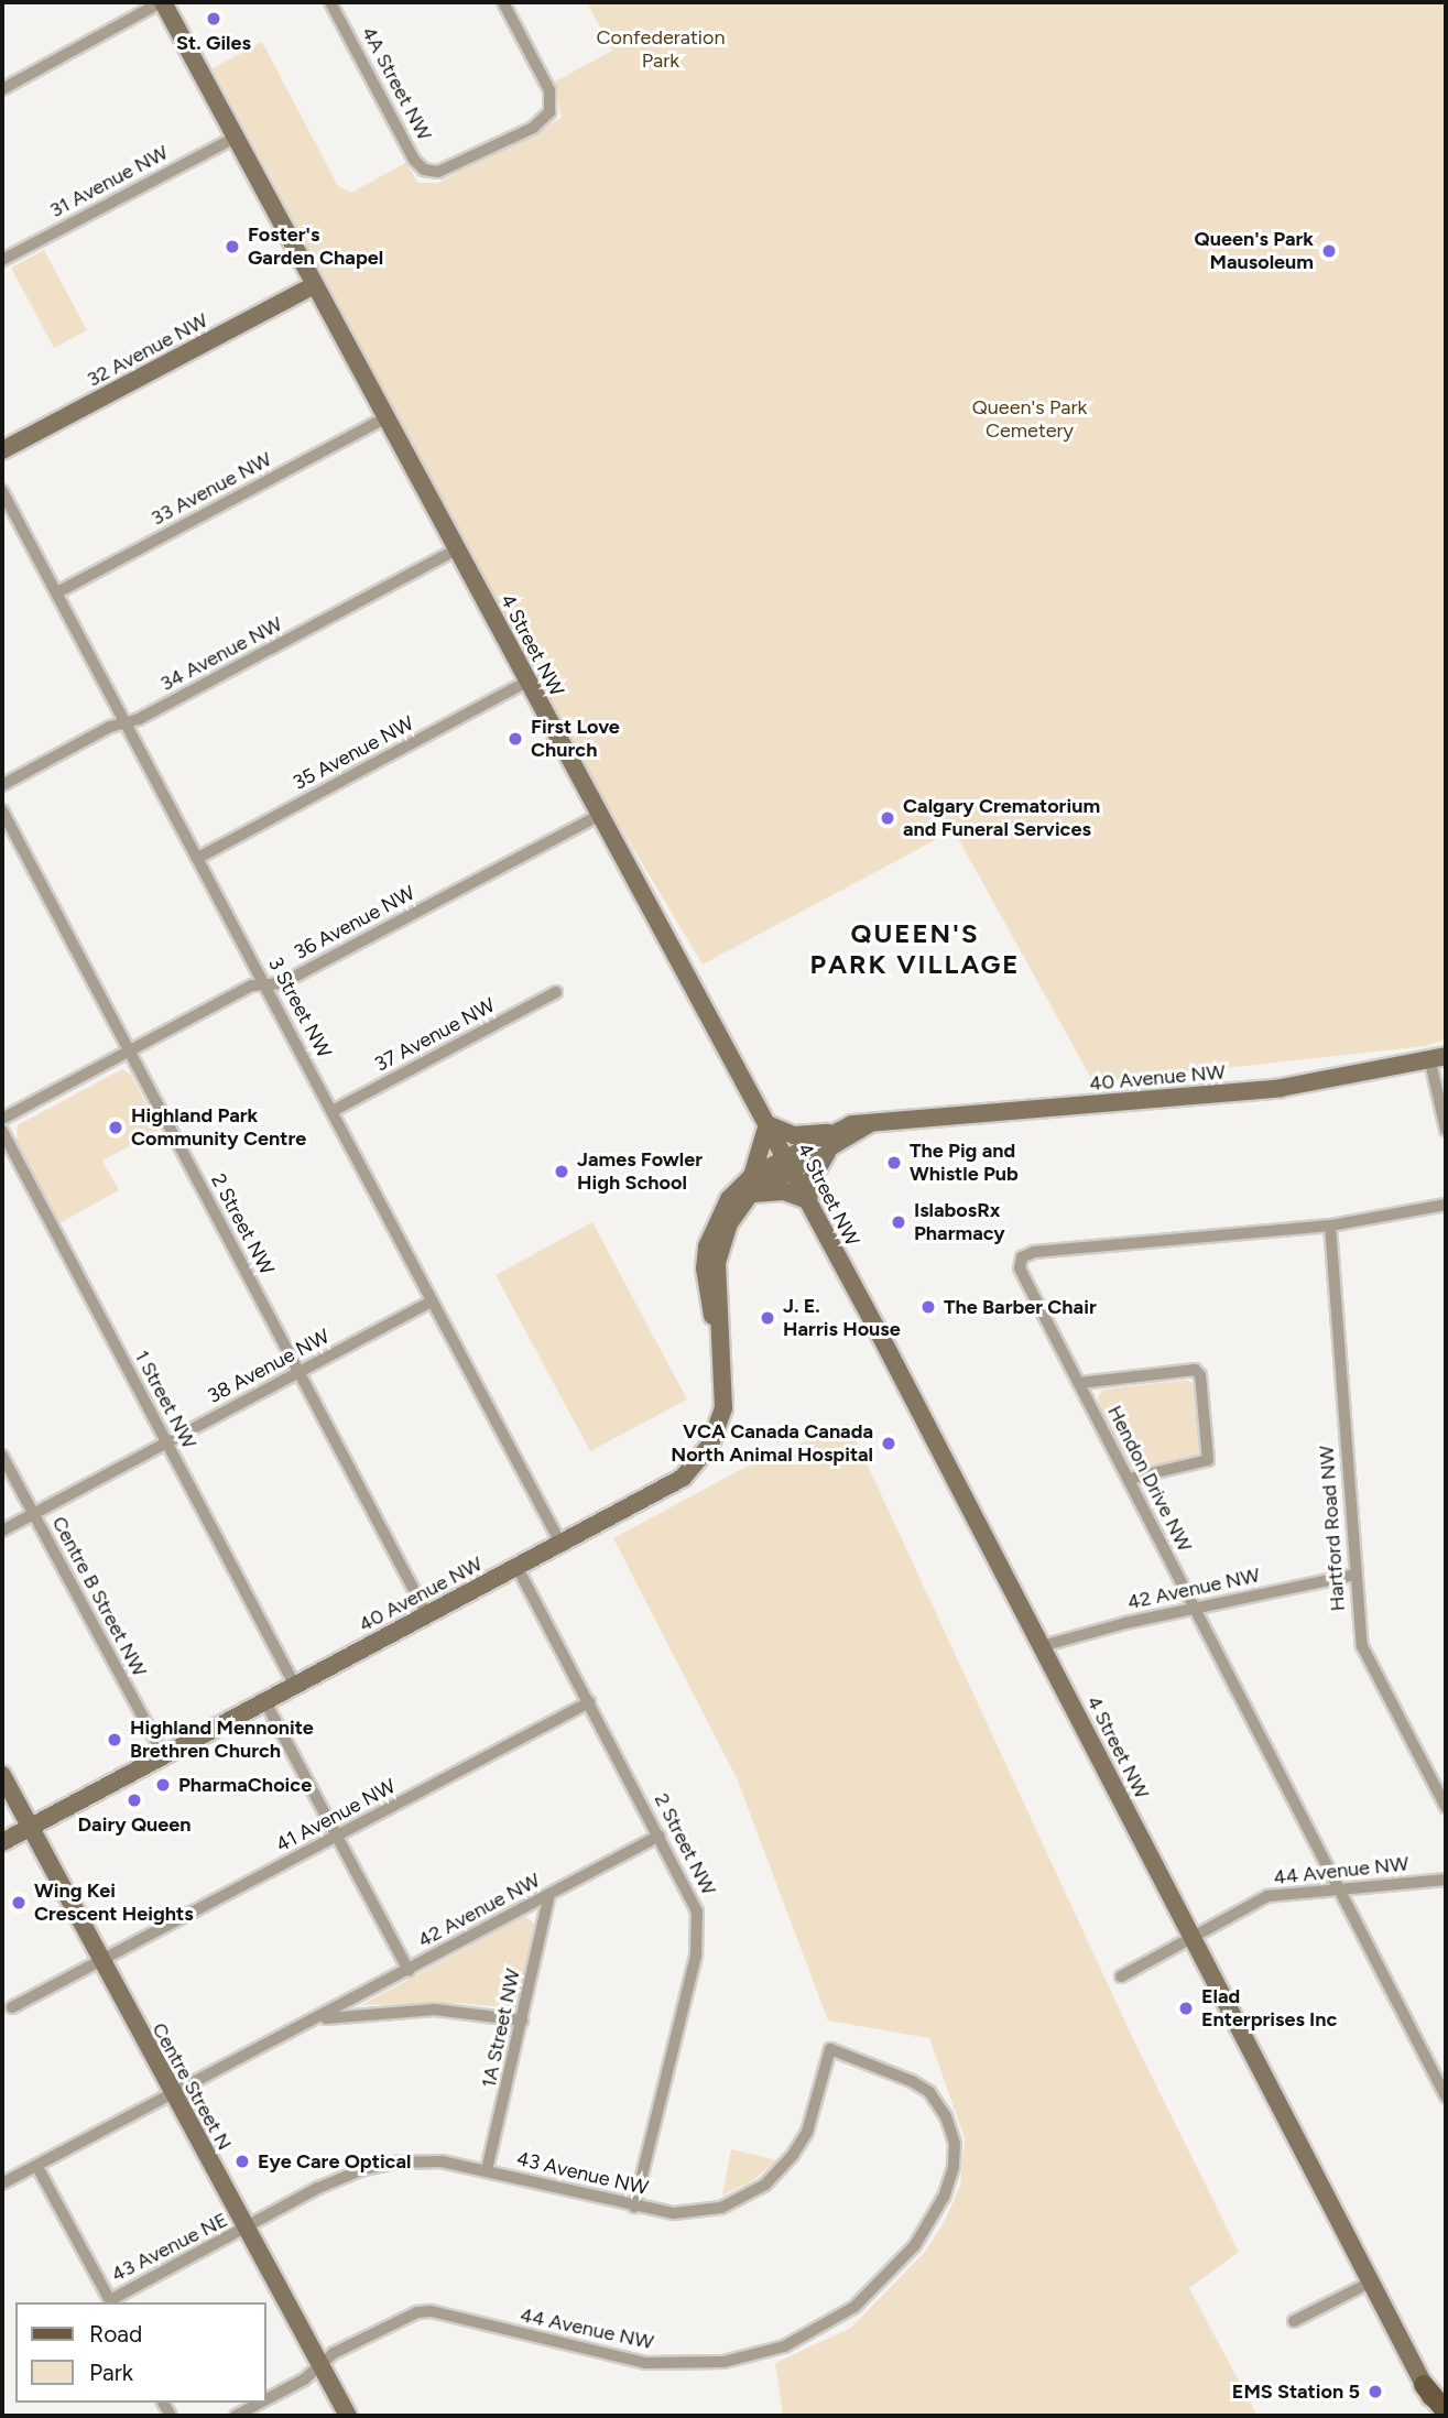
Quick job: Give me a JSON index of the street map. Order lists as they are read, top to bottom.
{
  "streets": {
    "main road": [
      "32 Avenue NW",
      "4 Street NW",
      "40 Avenue NW",
      "Centre Street N"
    ],
    "street": [
      "4A Street NW",
      "31 Avenue NW",
      "33 Avenue NW",
      "34 Avenue NW",
      "35 Avenue NW",
      "36 Avenue NW",
      "3 Street NW",
      "37 Avenue NW",
      "2 Street NW",
      "38 Avenue NW",
      "1 Street NW",
      "Hendon Drive NW",
      "Hartford Road NW",
      "42 Avenue NW",
      "Centre B Street NW",
      "41 Avenue NW",
      "44 Avenue NW",
      "1A Street NW",
      "43 Avenue NW",
      "43 Avenue NE"
    ]
  },
  "crossings": [
    ["31 Avenue NW", "4 Street NW"],
    ["32 Avenue NW", "4 Street NW"],
    ["33 Avenue NW", "4 Street NW"],
    ["33 Avenue NW", "3 Street NW"],
    ["4 Street NW", "34 Avenue NW"],
    ["4 Street NW", "35 Avenue NW"],
    ["4 Street NW", "36 Avenue NW"],
    ["4 Street NW", "40 Avenue NW"],
    ["4 Street NW", "42 Avenue NW"],
    ["4 Street NW", "44 Avenue NW"],
    ["34 Avenue NW", "3 Street NW"],
    ["35 Avenue NW", "3 Street NW"],
    ["36 Avenue NW", "3 Street NW"],
    ["36 Avenue NW", "2 Street NW"],
    ["3 Street NW", "37 Avenue NW"],
    ["3 Street NW", "40 Avenue NW"],
    ["3 Street NW", "38 Avenue NW"],
    ["40 Avenue NW", "2 Street NW"],
    ["40 Avenue NW", "1 Street NW"],
    ["40 Avenue NW", "Centre B Street NW"],
    ["40 Avenue NW", "Centre Street N"],
    ["2 Street NW", "38 Avenue NW"],
    ["2 Street NW", "42 Avenue NW"],
    ["2 Street NW", "41 Avenue NW"],
    ["2 Street NW", "43 Avenue NW"],
    ["38 Avenue NW", "1 Street NW"],
    ["38 Avenue NW", "Centre B Street NW"],
    ["Hendon Drive NW", "Hartford Road NW"],
    ["Hendon Drive NW", "42 Avenue NW"],
    ["Hendon Drive NW", "44 Avenue NW"],
    ["Hartford Road NW", "42 Avenue NW"],
    ["42 Avenue NW", "1A Street NW"],
    ["42 Avenue NW", "Centre Street N"],
    ["41 Avenue NW", "Centre Street N"],
    ["44 Avenue NW", "Centre Street N"],
    ["44 Avenue NW", "43 Avenue NW"],
    ["1A Street NW", "43 Avenue NW"],
    ["Centre Street N", "43 Avenue NW"],
    ["Centre Street N", "43 Avenue NE"],
    ["43 Avenue NW", "43 Avenue NE"]
  ],
  "districts": ["QUEEN'S PARK VILLAGE"],
  "parks": ["Confederation Park", "Queen's Park Cemetery"],
  "places": [
    "St. Giles",
    "Foster's Garden Chapel",
    "Queen's Park Mausoleum",
    "First Love Church",
    "Calgary Crematorium and Funeral Services",
    "Highland Park Community Centre",
    "The Pig and Whistle Pub",
    "James Fowler High School",
    "IslabosRx Pharmacy",
    "The Barber Chair",
    "J. E. Harris House",
    "VCA Canada Canada North Animal Hospital",
    "Highland Mennonite Brethren Church",
    "PharmaChoice",
    "Dairy Queen",
    "Wing Kei Crescent Heights",
    "Elad Enterprises Inc",
    "Eye Care Optical",
    "EMS Station 5"
  ],
  "legend": ["Road", "Park"]
}
